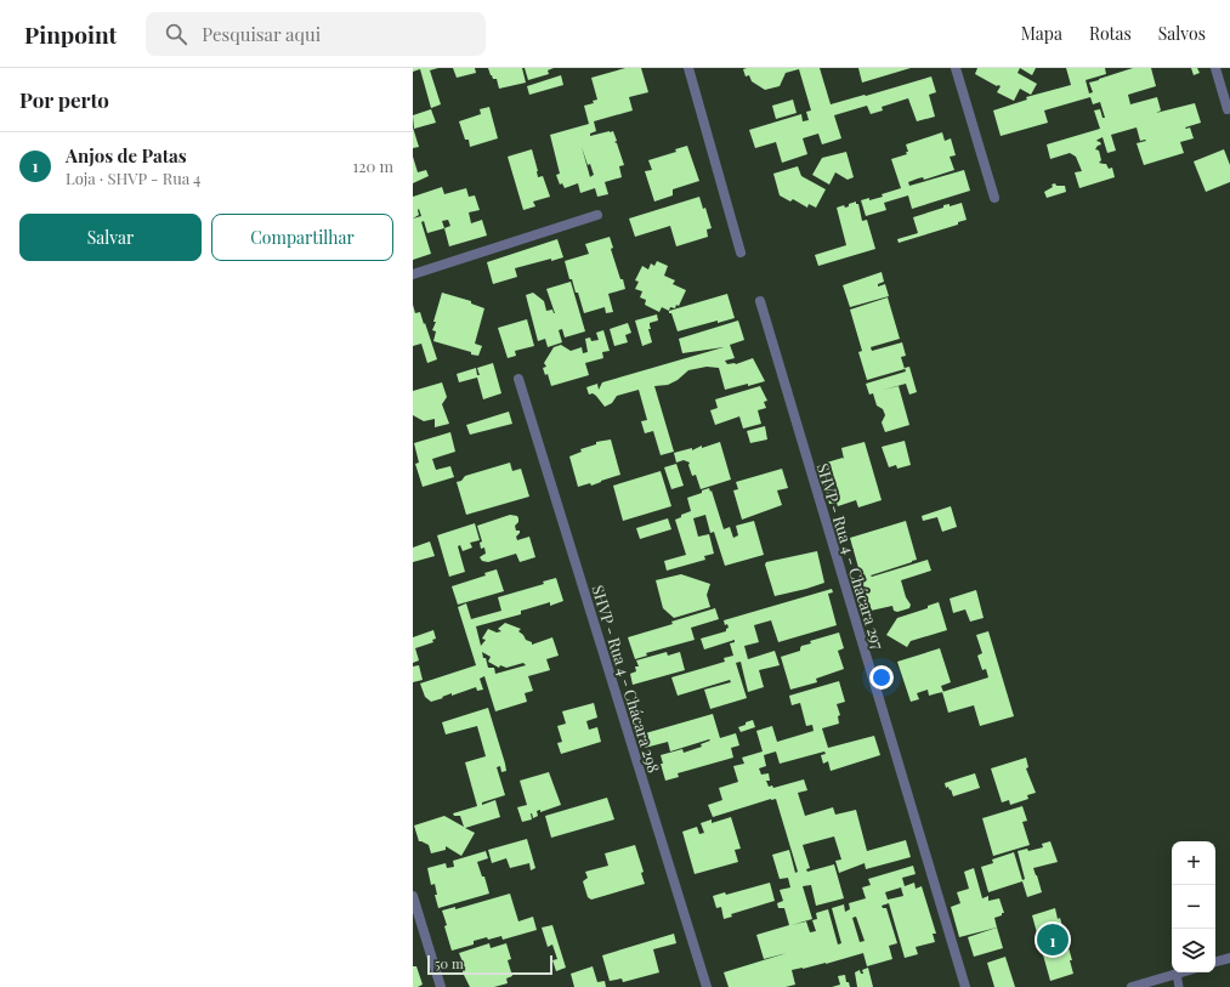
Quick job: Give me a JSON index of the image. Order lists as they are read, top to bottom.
{
  "streets": {
    "street": ["SHVP - Rua 4 - Chácara 297", "SHVP - Rua 4 - Chácara 298"]
  },
  "scale_bar": "50 m",
  "page": {
    "header": "Pinpoint",
    "search": "Pesquisar aqui",
    "nav": ["Mapa", "Rotas", "Salvos"],
    "heading": "Por perto",
    "list": [
      {
        "mark": "1",
        "name": "Anjos de Patas",
        "note": "Loja · SHVP - Rua 4",
        "value": "120 m"
      }
    ],
    "buttons": ["Salvar", "Compartilhar"],
    "map_buttons": ["+", "−"],
    "pins": "1",
    "scale": "50 m"
  }
}
